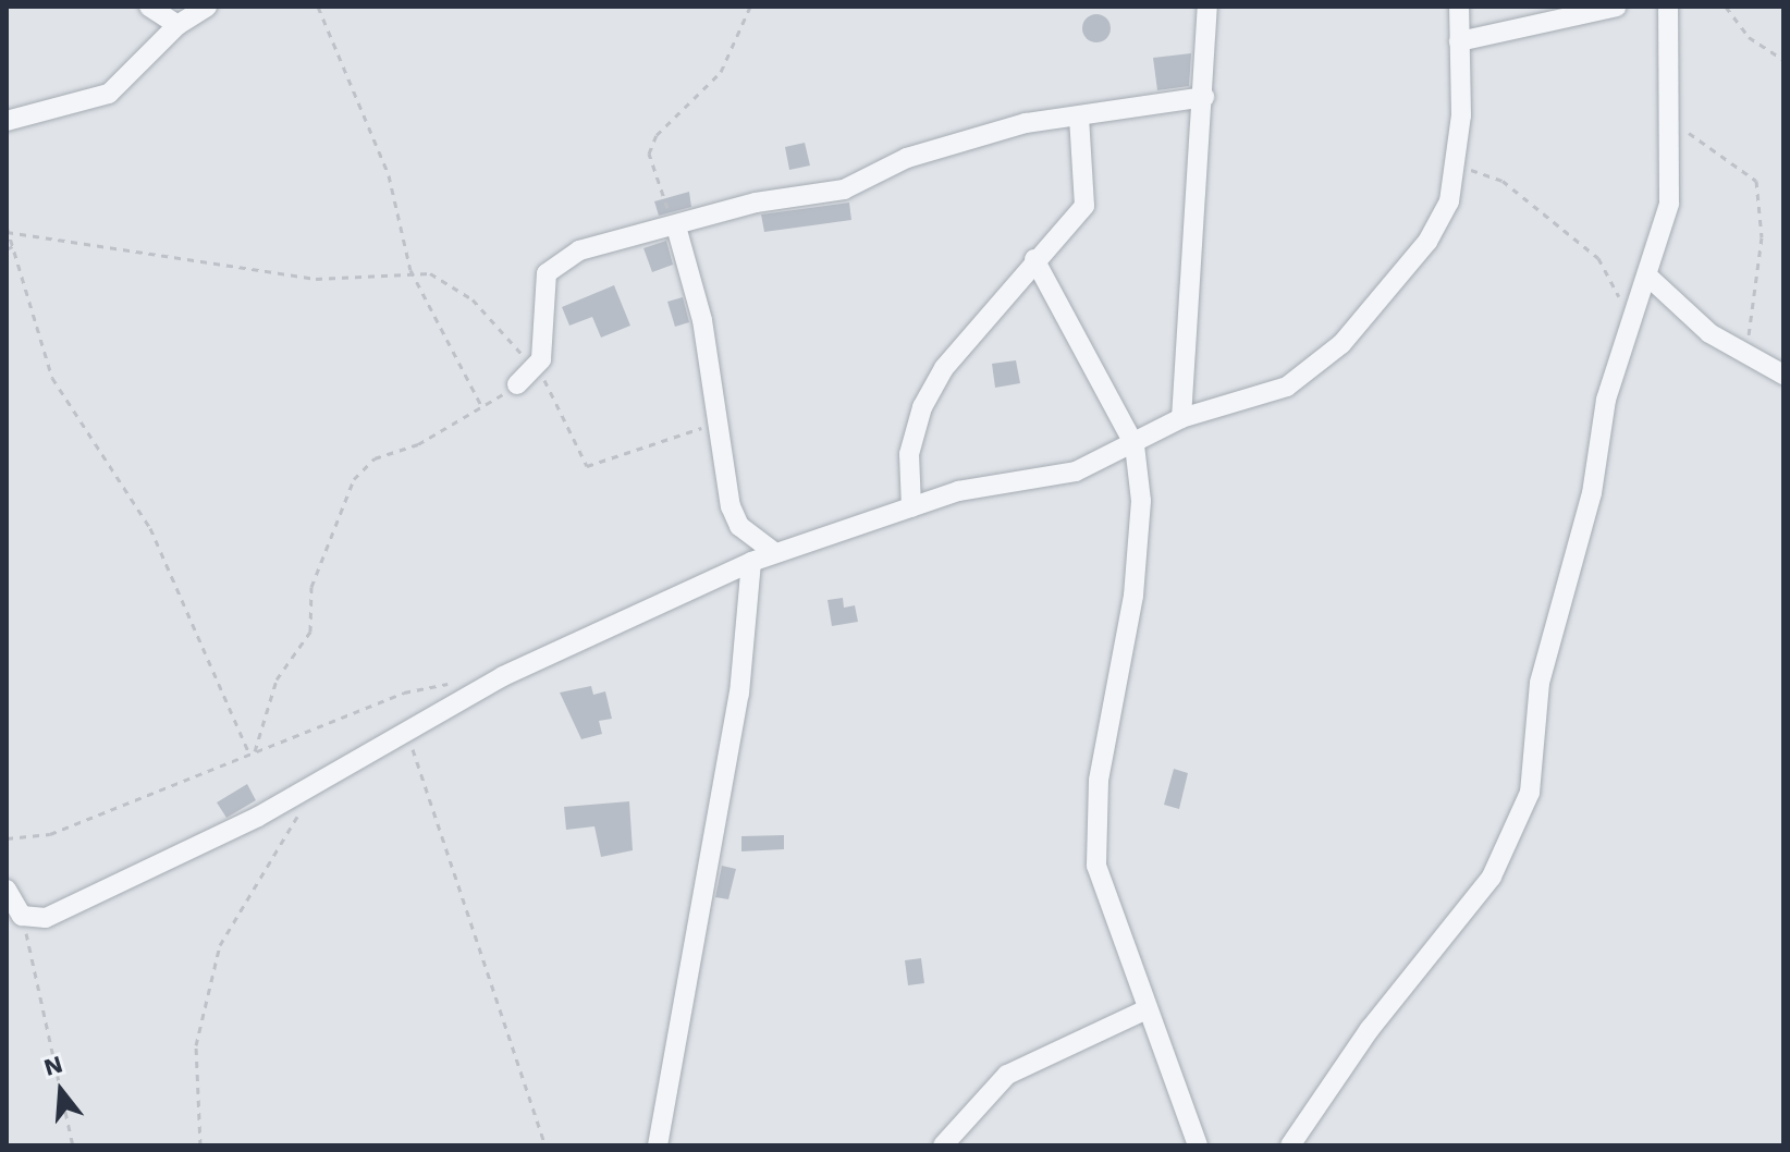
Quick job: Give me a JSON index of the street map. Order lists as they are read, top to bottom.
{
  "north": "top"
}
